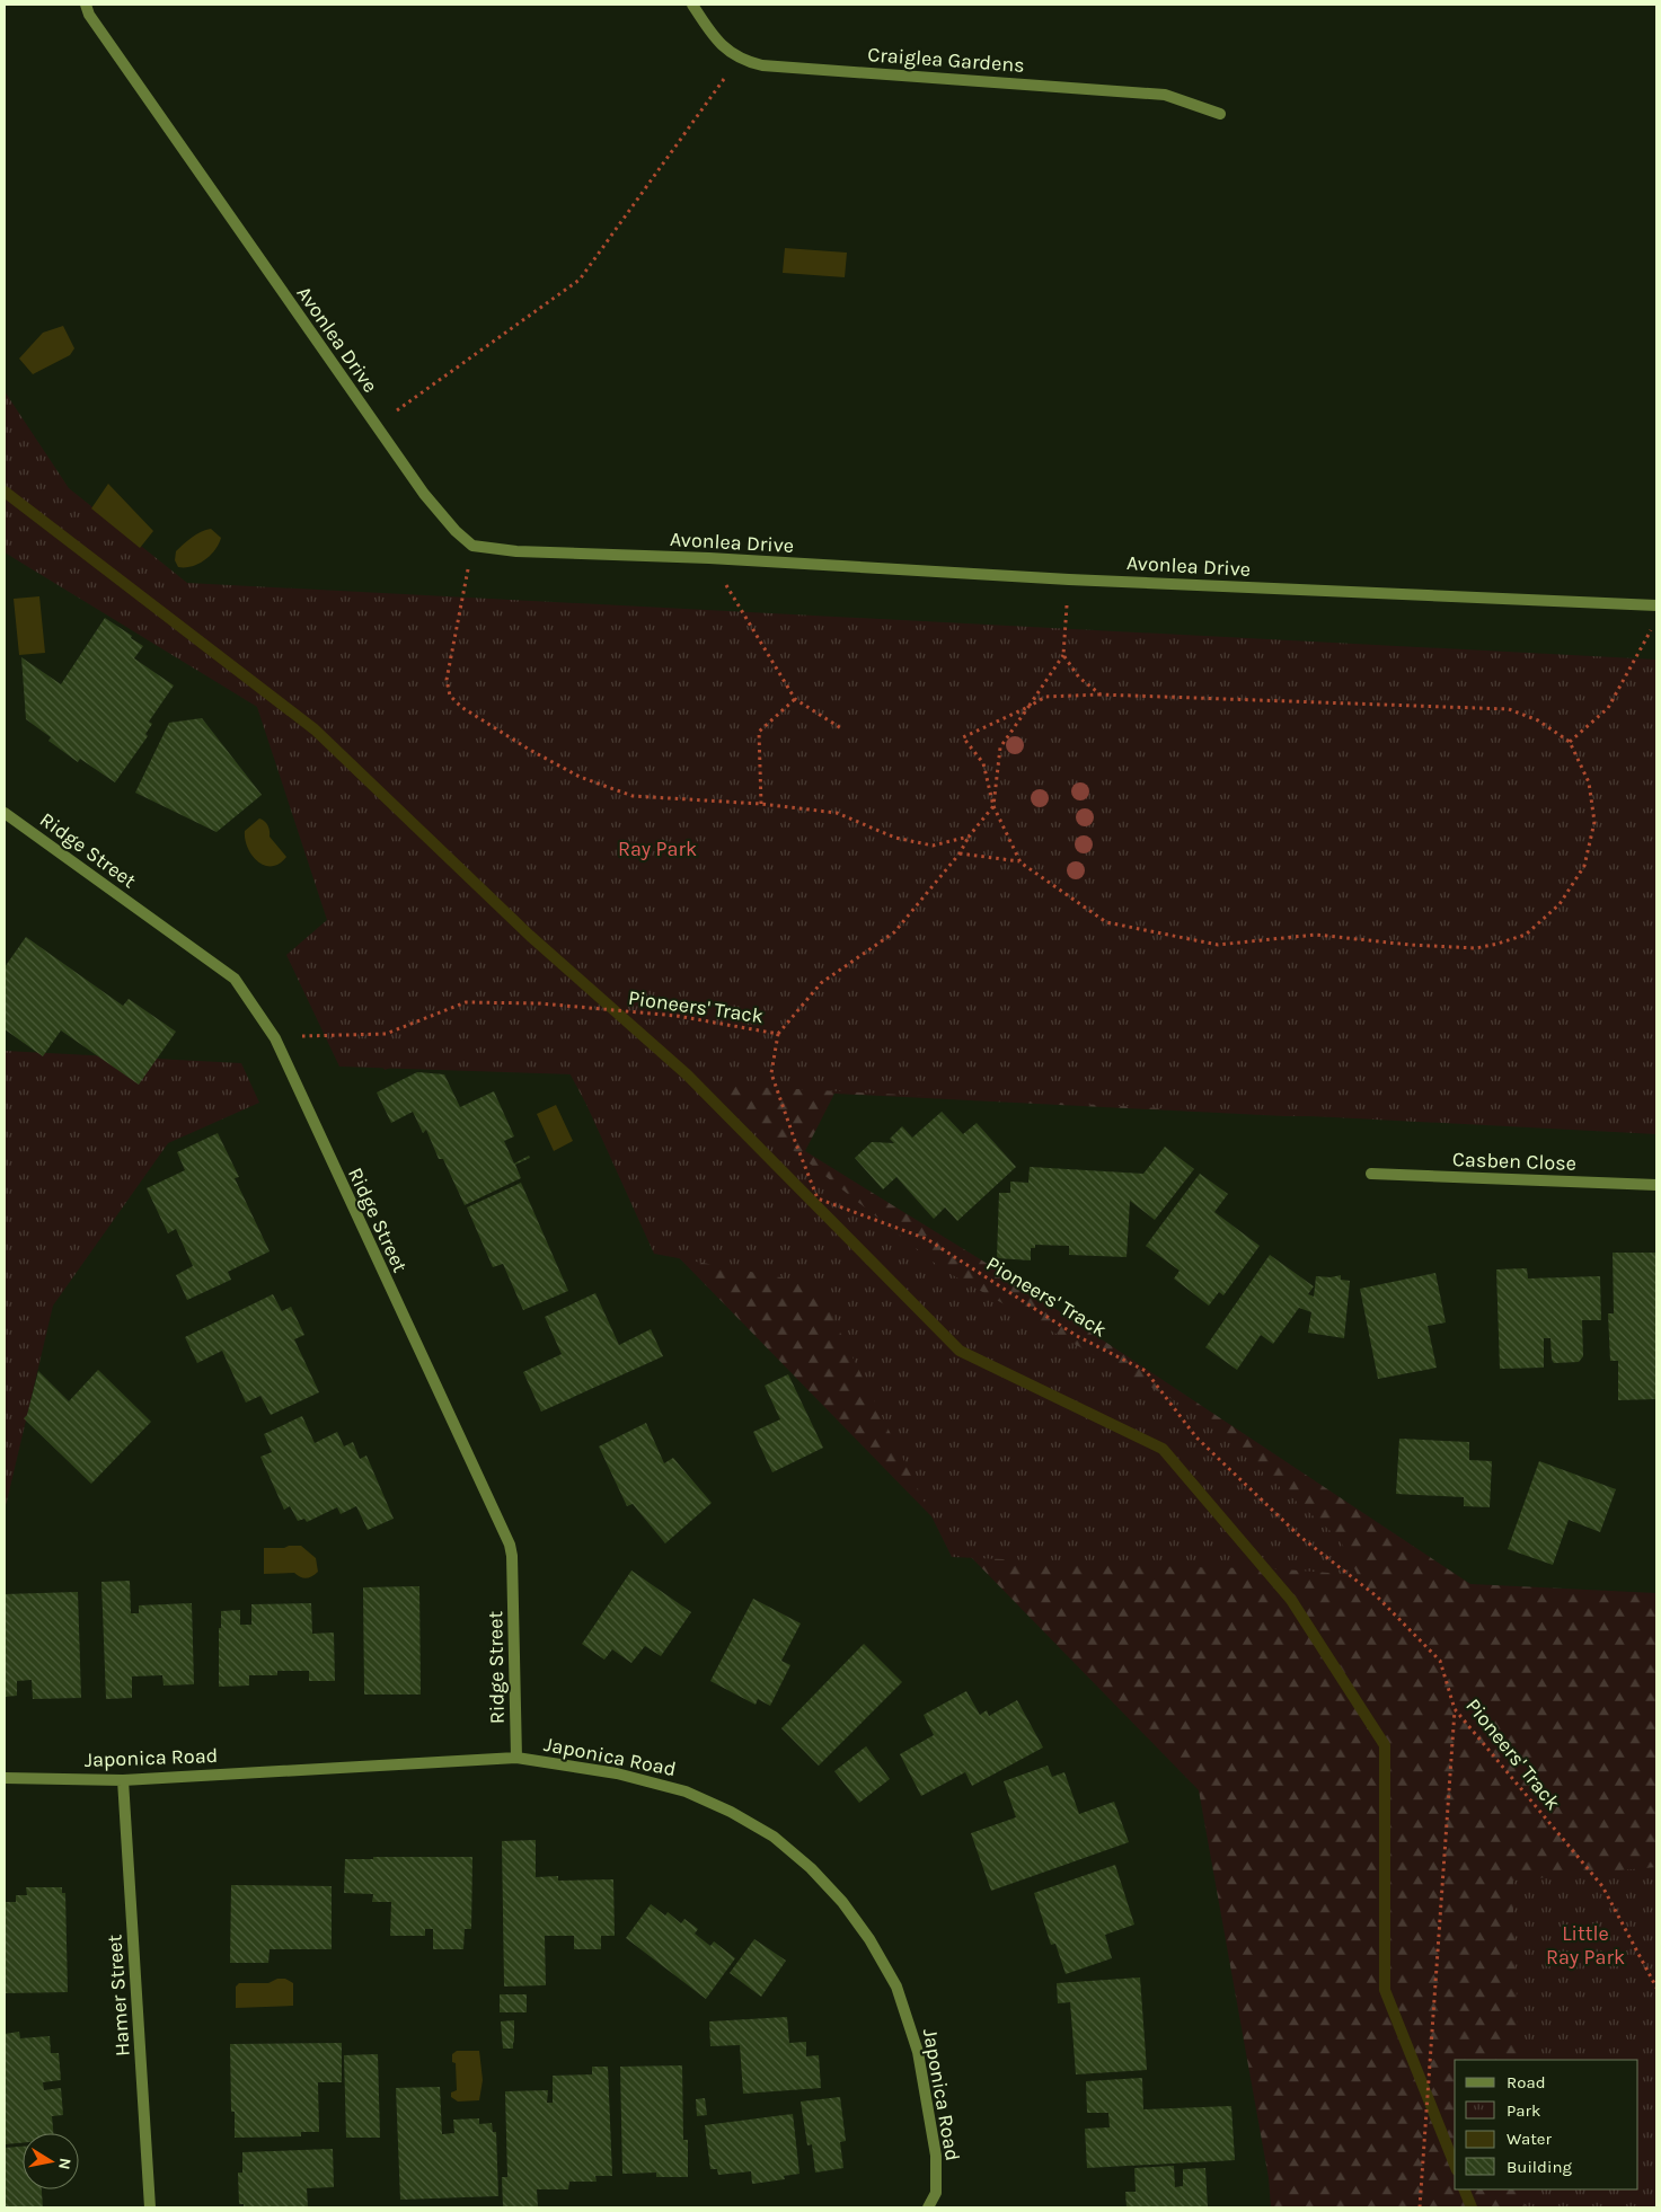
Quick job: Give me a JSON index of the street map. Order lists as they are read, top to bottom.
{
  "streets": {
    "street": [
      "Craiglea Gardens",
      "Avonlea Drive",
      "Ridge Street",
      "Casben Close",
      "Japonica Road",
      "Hamer Street"
    ],
    "path": ["Pioneers' Track"]
  },
  "crossings": [
    ["Ridge Street", "Pioneers' Track"],
    ["Ridge Street", "Japonica Road"],
    ["Japonica Road", "Hamer Street"]
  ],
  "parks": ["Ray Park", "Little Ray Park"],
  "legend": [
    "Road",
    "Park",
    "Water",
    "Building"
  ],
  "north": "right"
}
